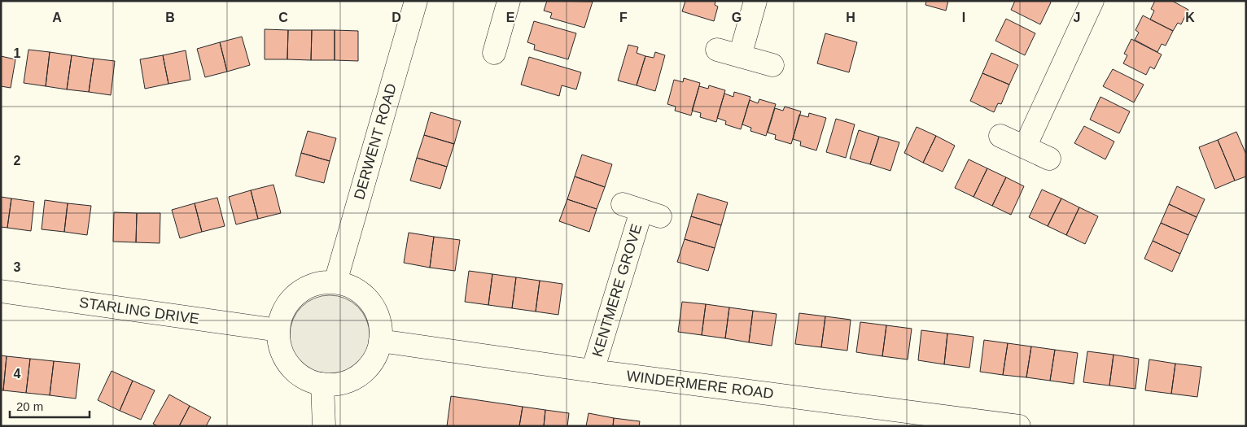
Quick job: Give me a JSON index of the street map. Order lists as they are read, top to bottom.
{
  "streets": {
    "street": [
      "DERWENT ROAD",
      "KENTMERE GROVE",
      "STARLING DRIVE",
      "WINDERMERE ROAD"
    ]
  },
  "crossings": [
    ["DERWENT ROAD", "STARLING DRIVE"],
    ["DERWENT ROAD", "WINDERMERE ROAD"],
    ["KENTMERE GROVE", "WINDERMERE ROAD"],
    ["STARLING DRIVE", "WINDERMERE ROAD"]
  ],
  "scale_bar": "20 m",
  "grid": {
    "columns": [
      "A",
      "B",
      "C",
      "D",
      "E",
      "F",
      "G",
      "H",
      "I",
      "J",
      "K"
    ],
    "rows": [
      "1",
      "2",
      "3",
      "4"
    ]
  }
}
